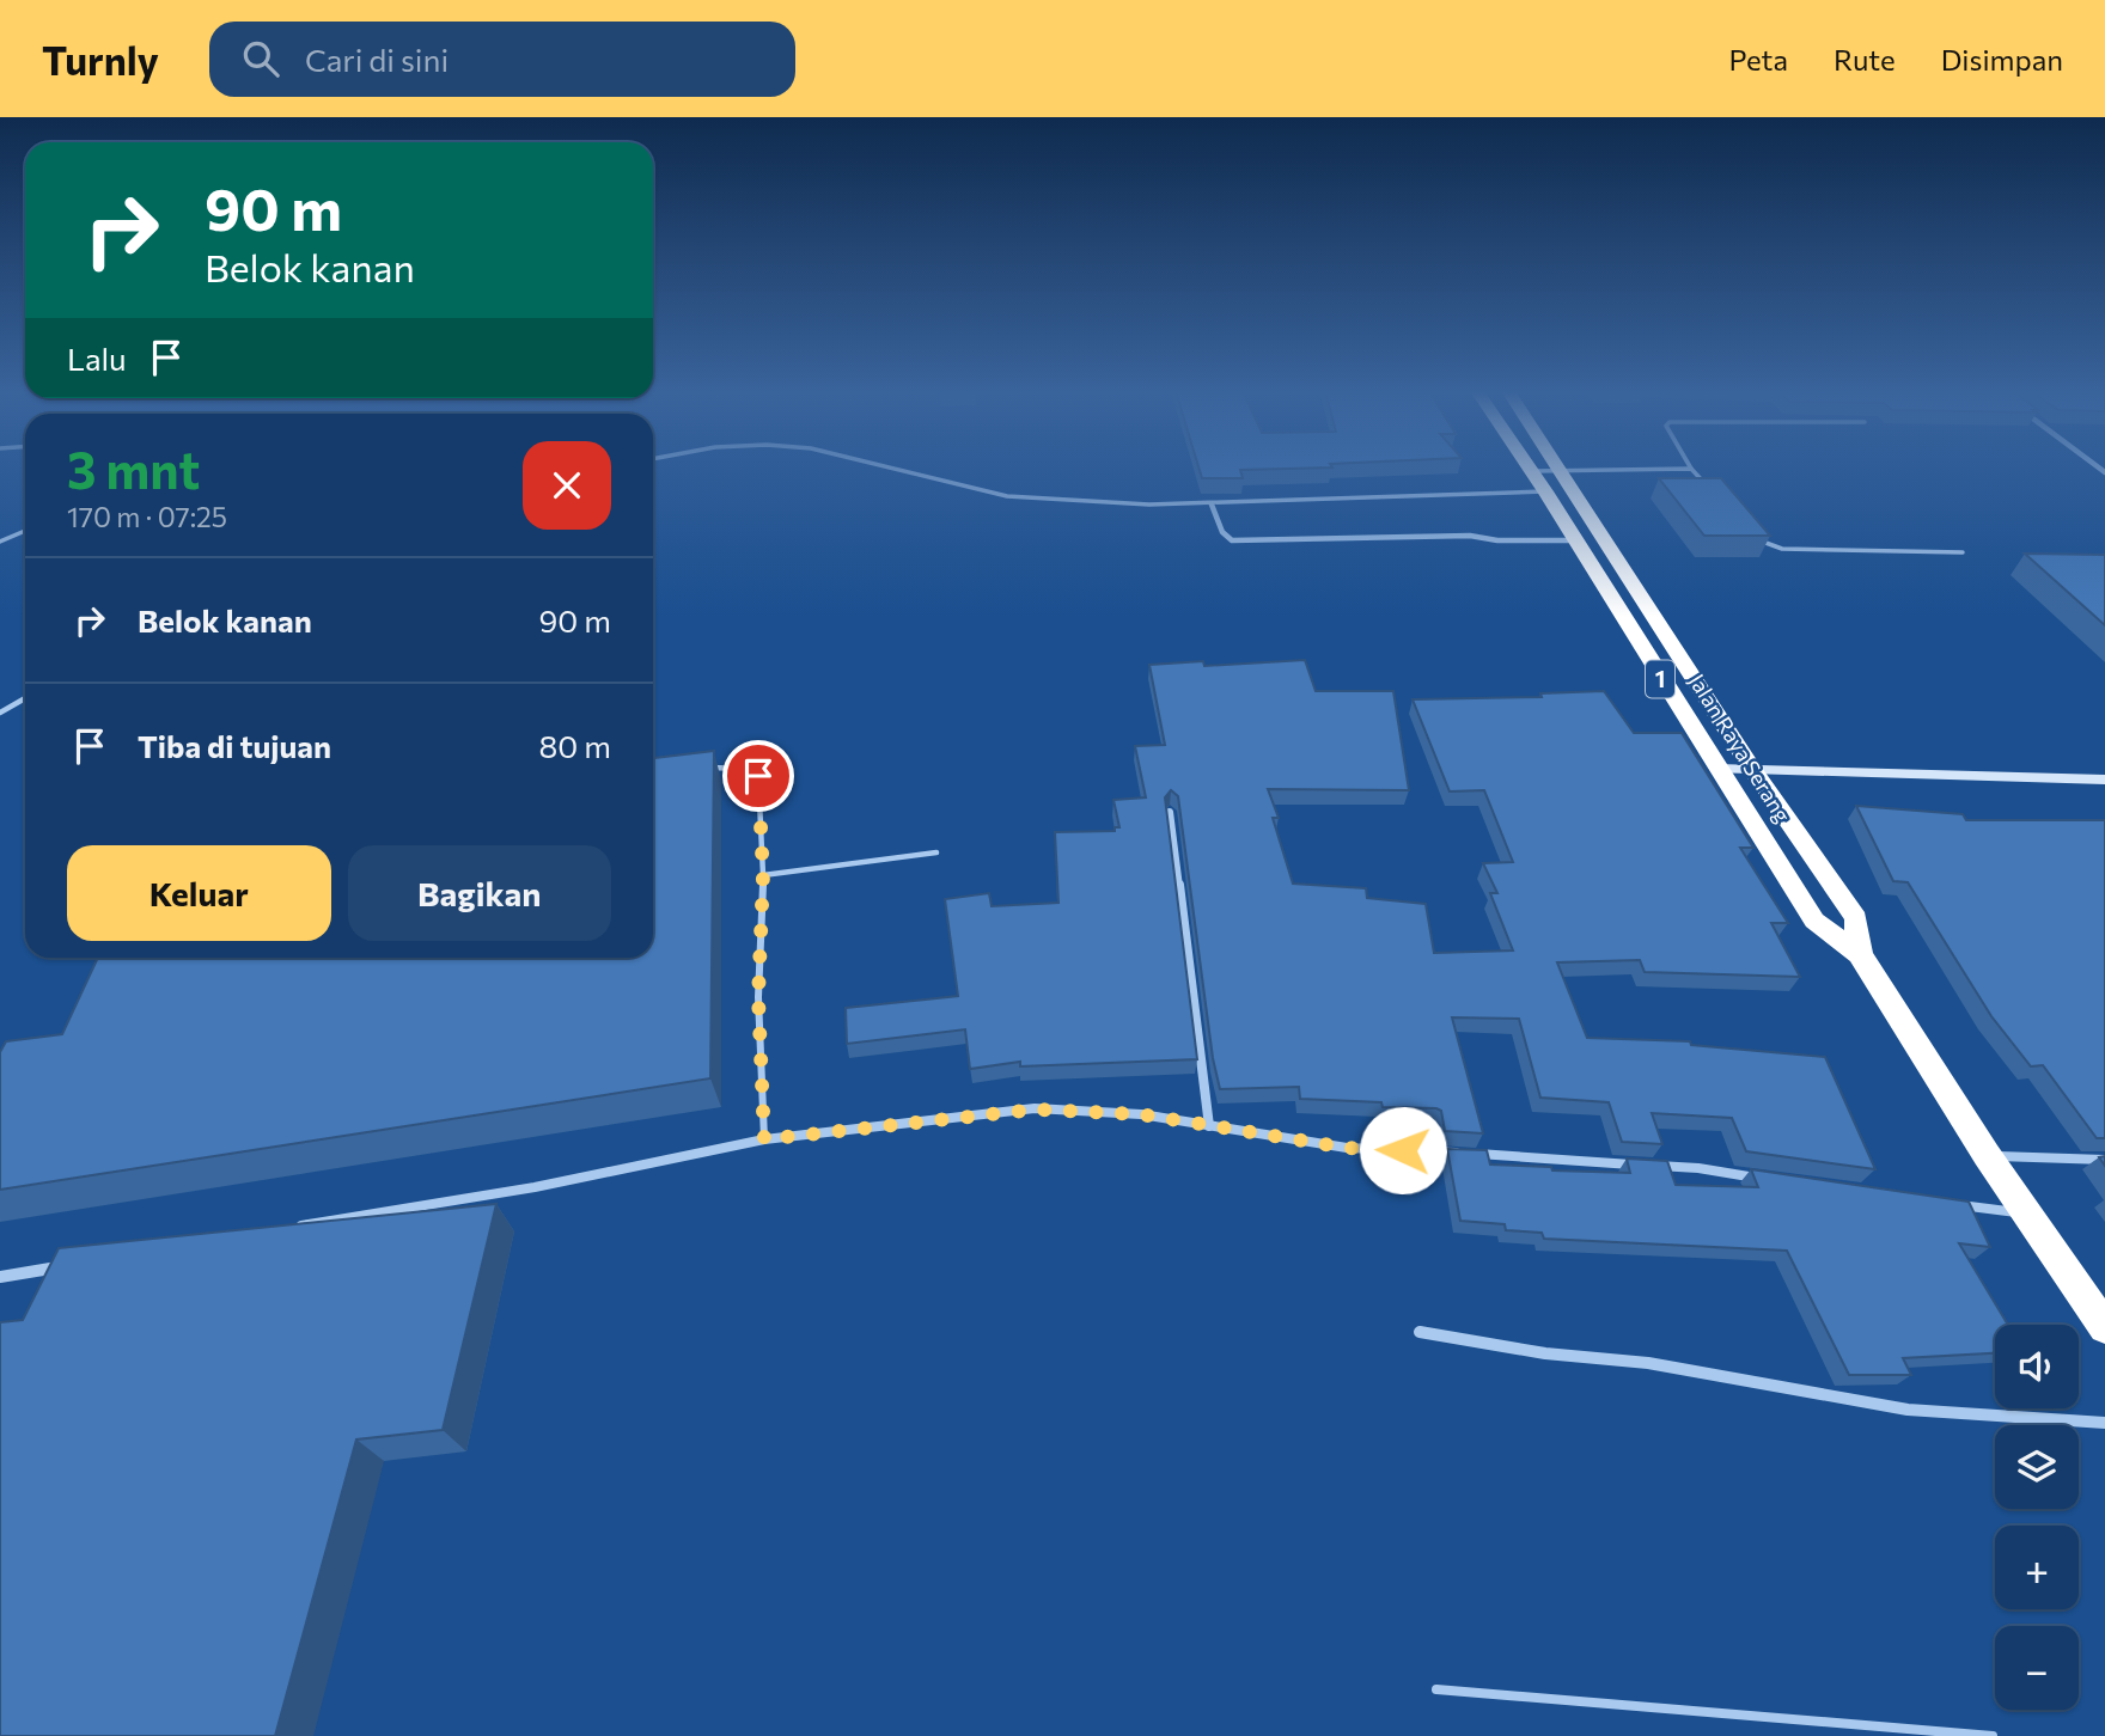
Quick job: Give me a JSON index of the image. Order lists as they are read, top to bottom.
{
  "streets": {
    "highway": ["1", "Jalan Raya Serang"]
  },
  "page": {
    "header": "Turnly",
    "search": "Cari di sini",
    "nav": ["Peta", "Rute", "Disimpan"],
    "turn": ["90 m", "Belok kanan"],
    "then": "Lalu",
    "heading": ["3 mnt", "170 m · 07:25"],
    "list": [
      {
        "name": "Belok kanan",
        "value": "90 m"
      },
      {
        "name": "Tiba di tujuan",
        "value": "80 m"
      }
    ],
    "buttons": ["Keluar", "Bagikan"],
    "map_buttons": ["+", "−"]
  }
}
